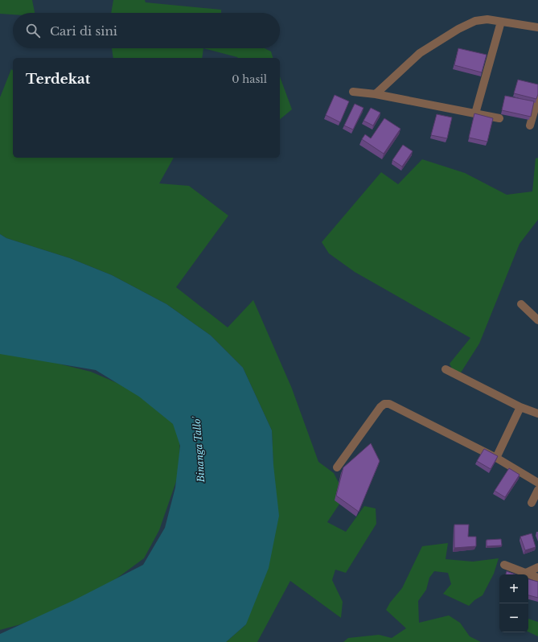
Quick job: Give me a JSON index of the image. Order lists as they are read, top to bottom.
{
  "water": ["Binanga Tallo'"],
  "page": {
    "search": "Cari di sini",
    "heading": ["Terdekat", "0 hasil"],
    "map_buttons": ["+", "−"]
  }
}
